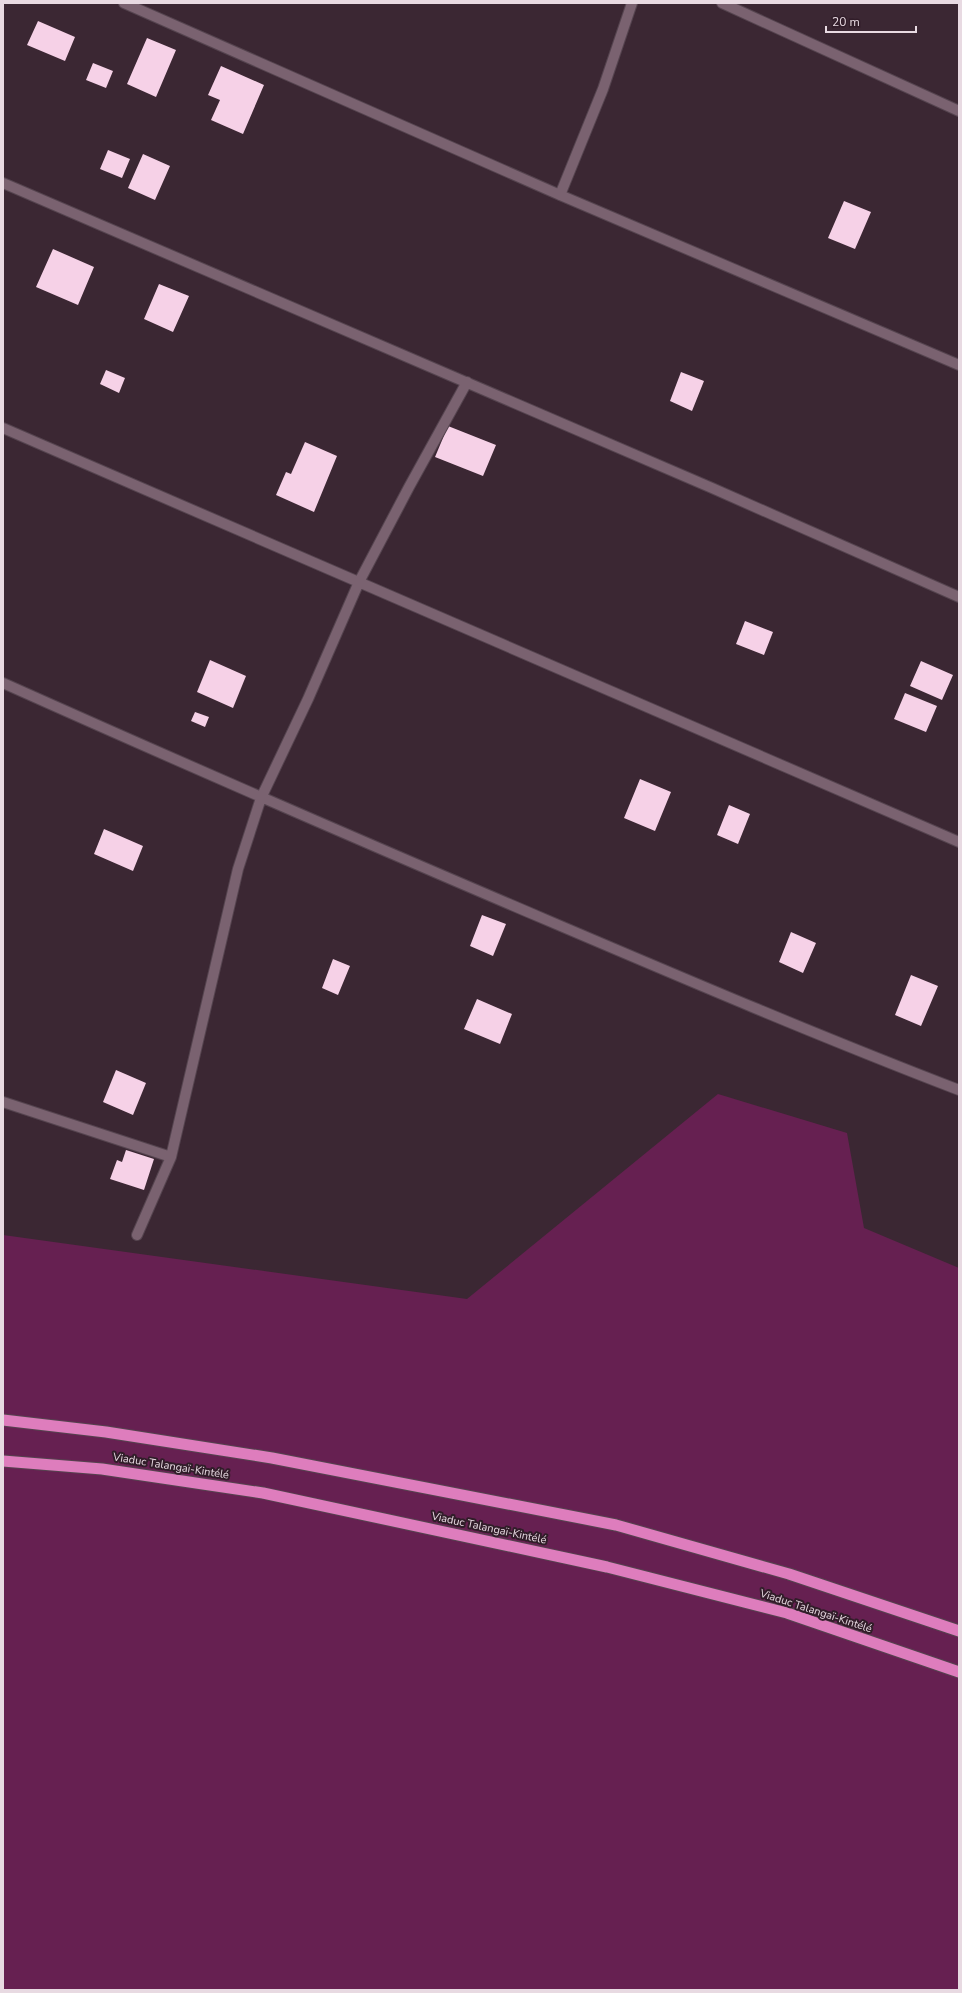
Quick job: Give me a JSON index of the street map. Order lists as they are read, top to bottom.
{
  "streets": {
    "highway": ["Viaduc Talangaï-Kintélé"]
  },
  "scale_bar": "20 m"
}
